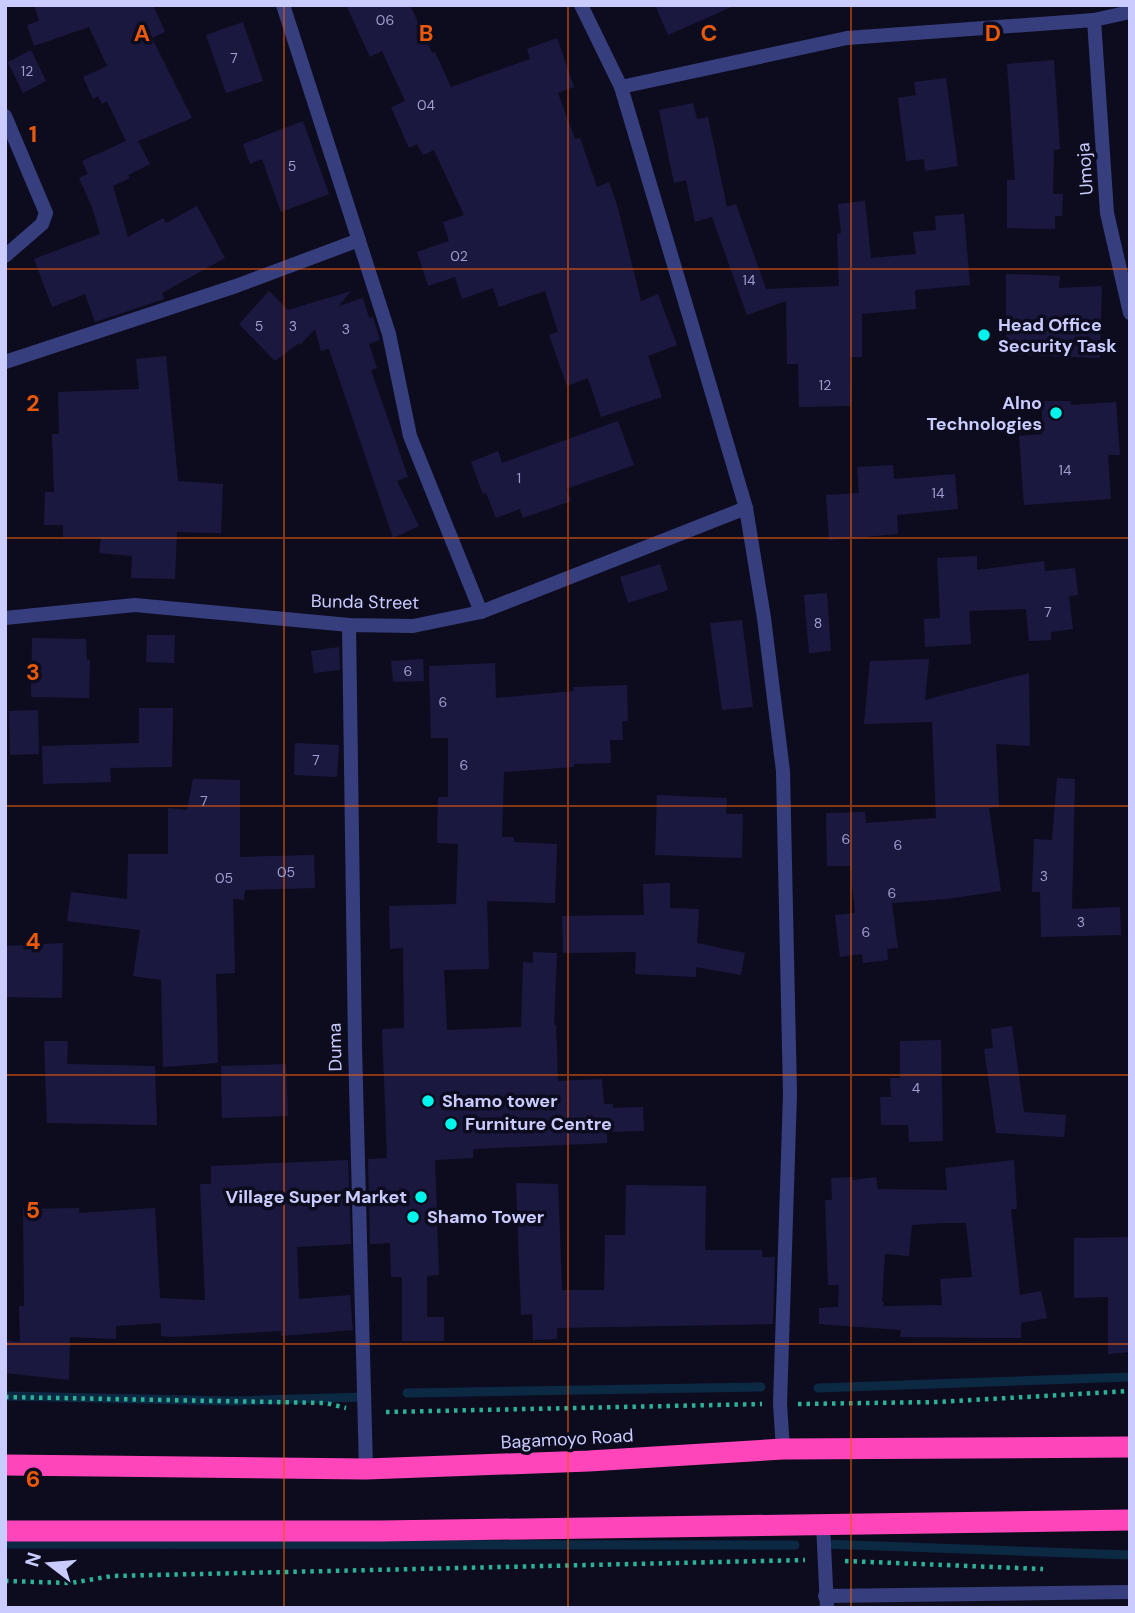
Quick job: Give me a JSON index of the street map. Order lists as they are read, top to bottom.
{
  "streets": {
    "highway": ["Bagamoyo Road"],
    "street": ["Umoja", "Bunda Street", "Duma"]
  },
  "crossings": [
    ["Bunda Street", "Duma"],
    ["Duma", "Bagamoyo Road"]
  ],
  "places": [
    "Head Office Security Task",
    "Alno Technologies",
    "Shamo tower",
    "Furniture Centre",
    "Village Super Market",
    "Shamo Tower"
  ],
  "house_numbers": [
    "06",
    "7",
    "12",
    "04",
    "5",
    "02",
    "14",
    "5",
    "3",
    "3",
    "12",
    "14",
    "1",
    "14",
    "7",
    "8",
    "6",
    "6",
    "7",
    "6",
    "7",
    "6",
    "6",
    "05",
    "3",
    "05",
    "6",
    "3",
    "6",
    "4"
  ],
  "north": "left",
  "grid": {
    "columns": [
      "A",
      "B",
      "C",
      "D"
    ],
    "rows": [
      "1",
      "2",
      "3",
      "4",
      "5",
      "6"
    ]
  }
}
